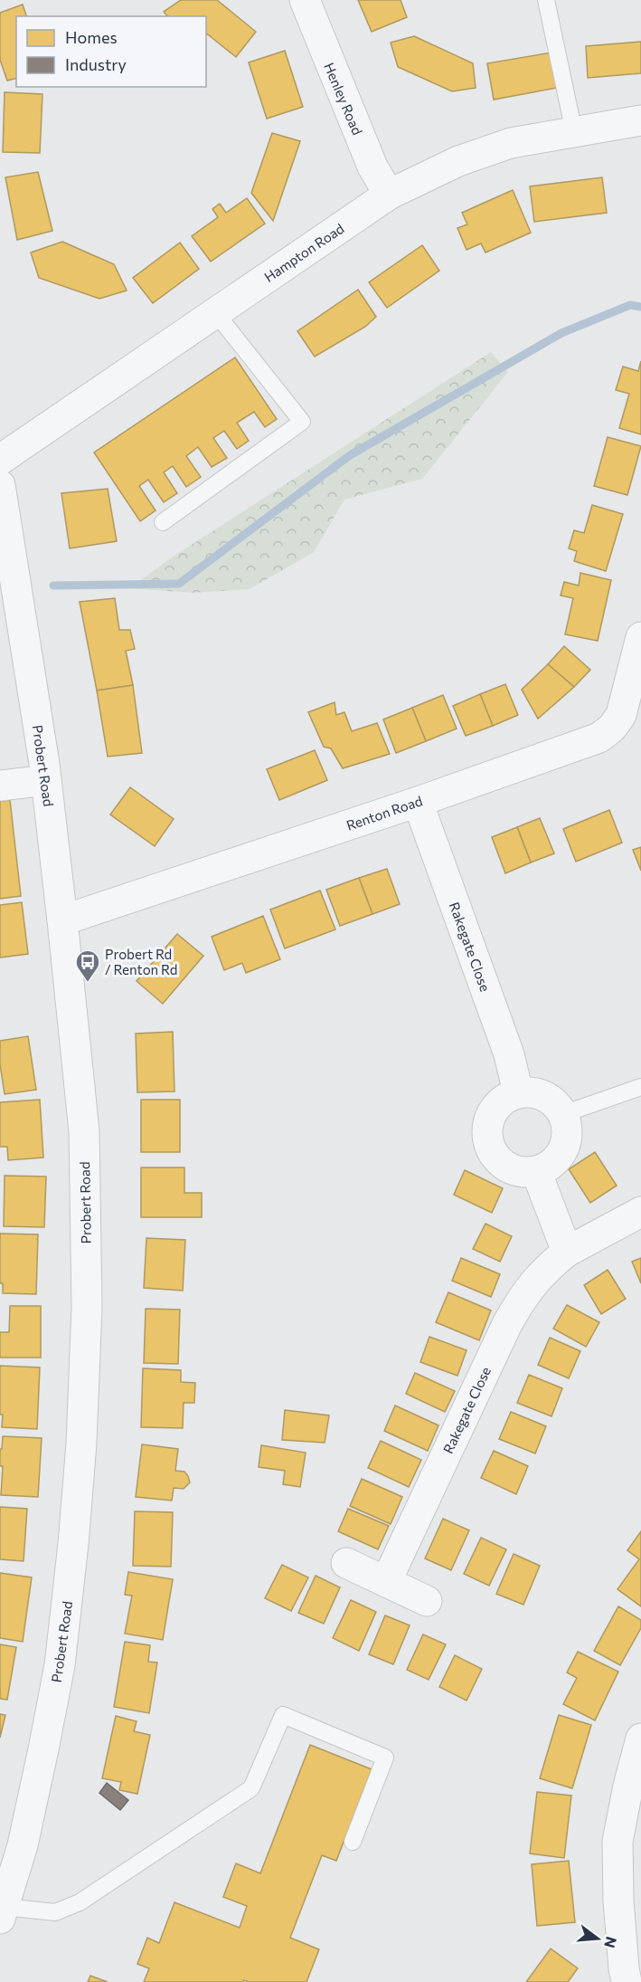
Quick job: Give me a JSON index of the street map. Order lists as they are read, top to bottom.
{
  "streets": {
    "street": [
      "Henley Road",
      "Hampton Road",
      "Probert Road",
      "Renton Road",
      "Rakegate Close"
    ]
  },
  "crossings": [
    ["Henley Road", "Hampton Road"],
    ["Probert Road", "Renton Road"],
    ["Renton Road", "Rakegate Close"]
  ],
  "places": {
    "bus stop": ["Probert Rd / Renton Rd"]
  },
  "legend": ["Homes", "Industry"],
  "north": "right"
}
